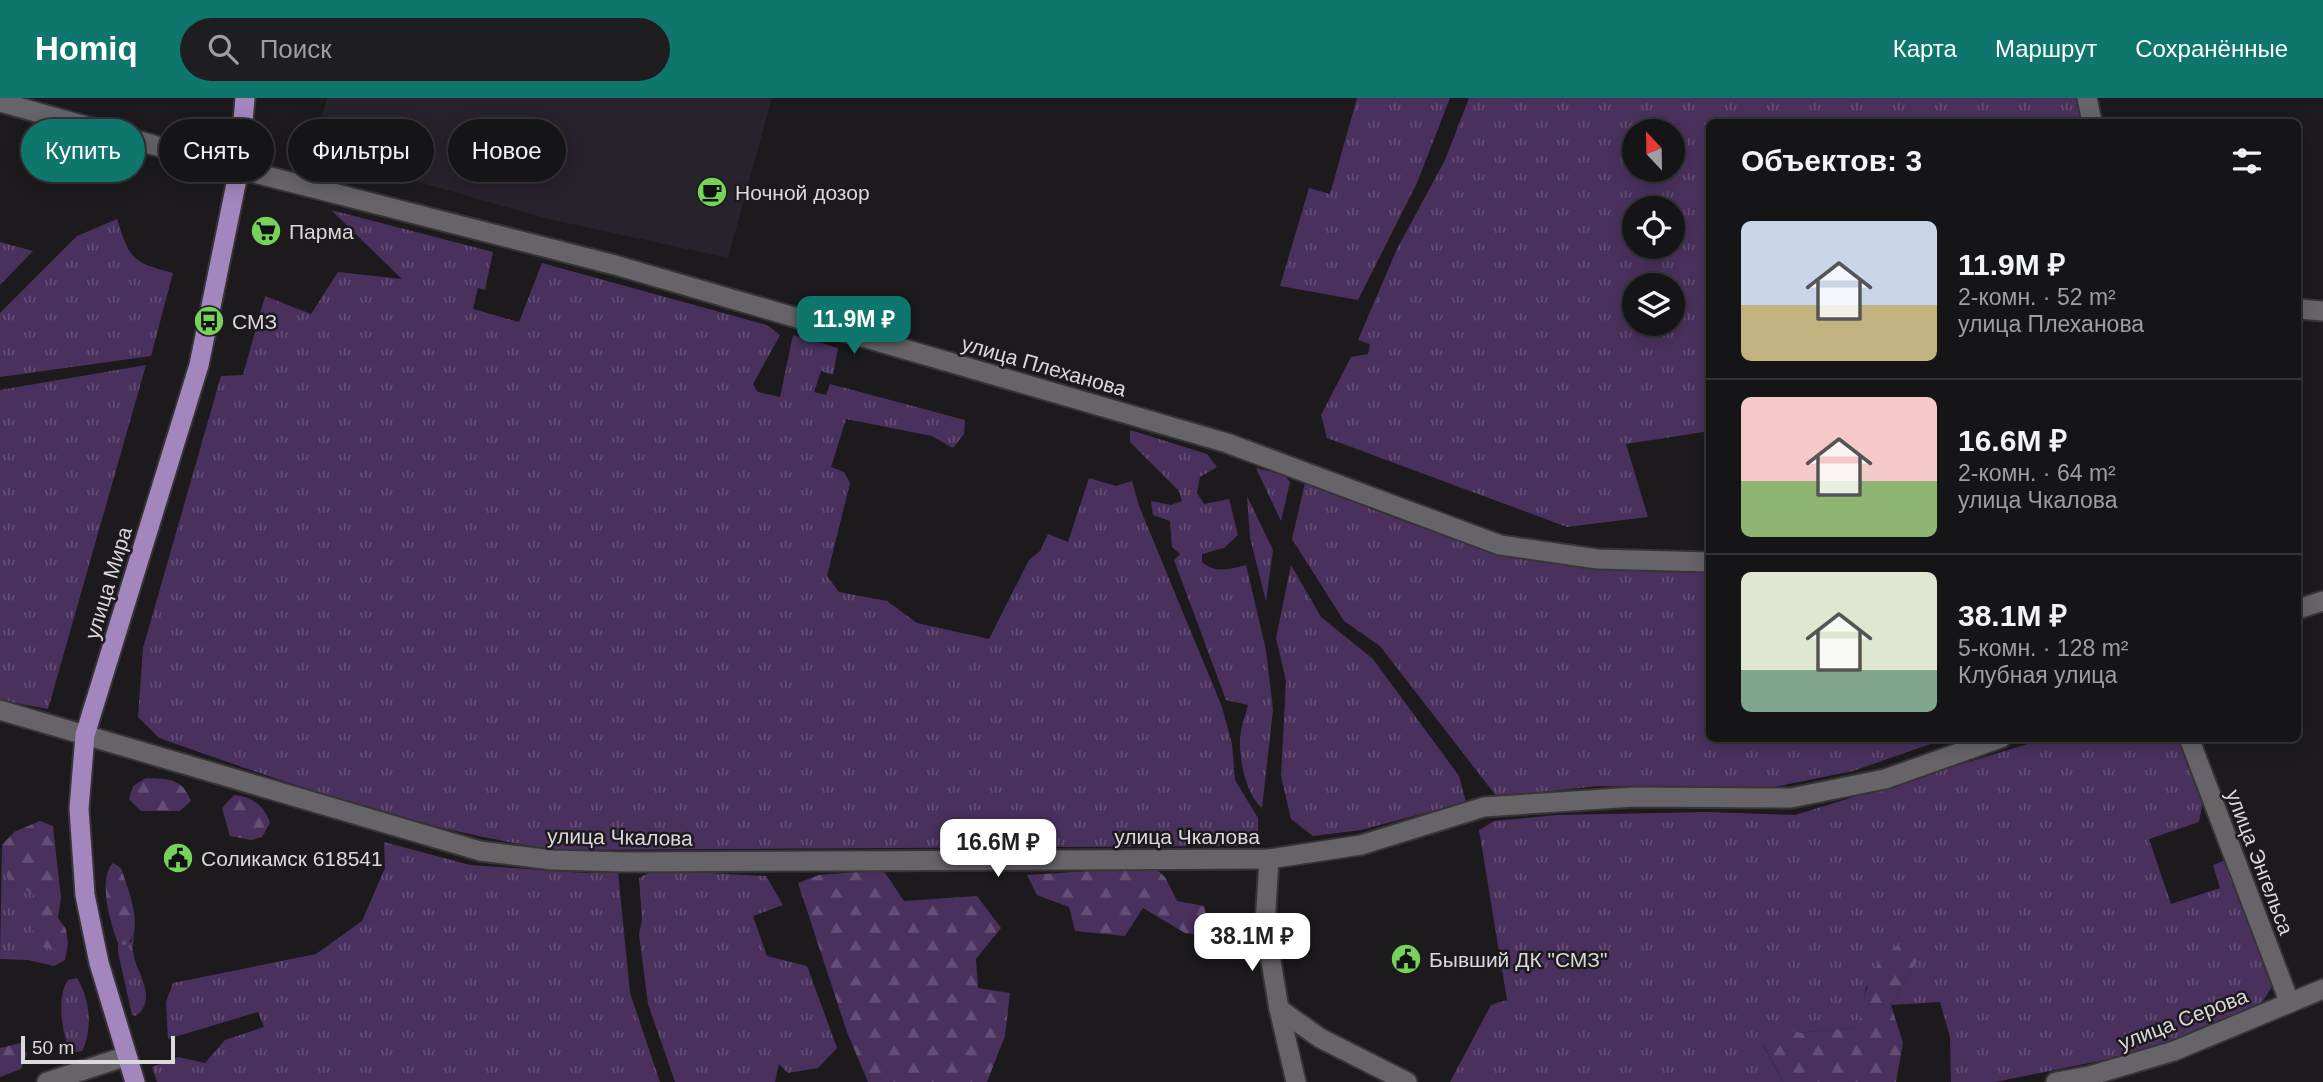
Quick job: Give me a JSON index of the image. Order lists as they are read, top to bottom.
{
  "streets": {
    "highway": ["улица Мира"],
    "street": [
      "улица Плеханова",
      "улица Чкалова",
      "улица Энгельса",
      "улица Серова"
    ]
  },
  "crossings": [
    ["улица Мира", "улица Чкалова"],
    ["улица Энгельса", "улица Серова"]
  ],
  "places": {
    "cafe": ["Ночной дозор"],
    "supermarket": ["Парма"],
    "bus stop": ["СМЗ"],
    "public building": ["Соликамск 618541", "Бывший ДК \"СМЗ\""]
  },
  "scale_bar": "50 m",
  "north": "top",
  "page": {
    "header": "Homiq",
    "search": "Поиск",
    "nav": ["Карта", "Маршрут", "Сохранённые"],
    "chip": [
      "Купить",
      "Снять",
      "Фильтры",
      "Новое"
    ],
    "heading": "Объектов: 3",
    "list": [
      {
        "name": "11.9M ₽",
        "note": "2-комн. · 52 m² · улица Плеханова"
      },
      {
        "name": "16.6M ₽",
        "note": "2-комн. · 64 m² · улица Чкалова"
      },
      {
        "name": "38.1M ₽",
        "note": "5-комн. · 128 m² · Клубная улица"
      }
    ],
    "price": ["11.9M ₽", "16.6M ₽", "38.1M ₽"],
    "scale": "50 m"
  }
}
